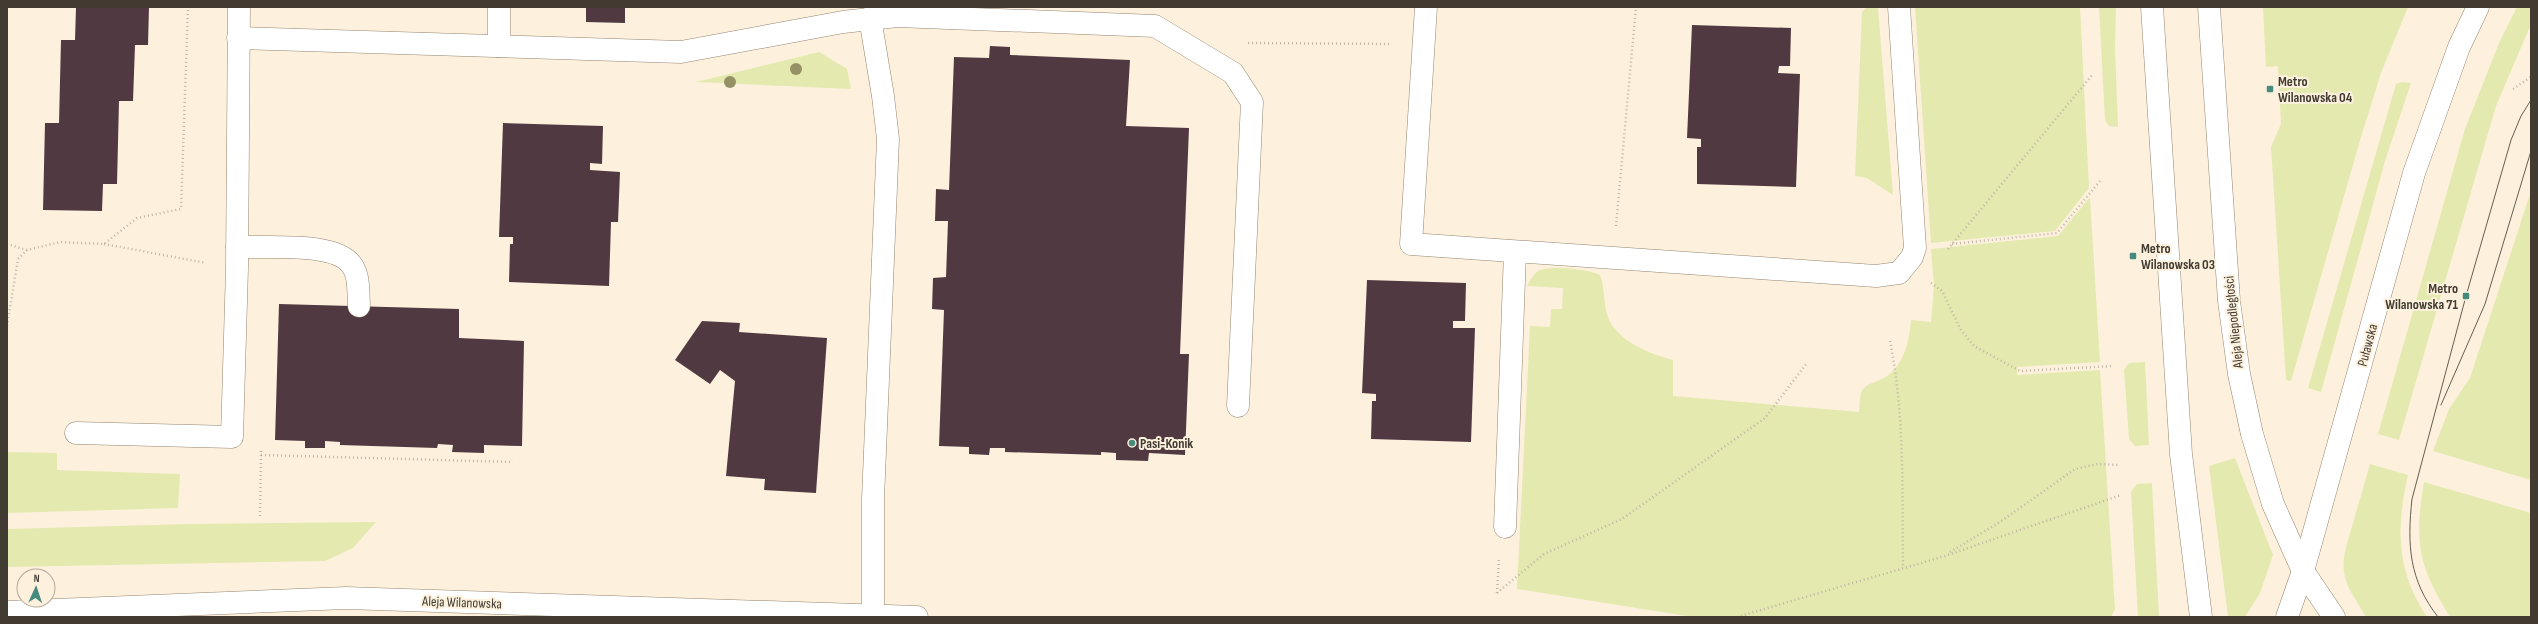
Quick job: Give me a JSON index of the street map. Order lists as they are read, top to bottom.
{
  "streets": {
    "street": ["Aleja Niepodległości", "Puławska", "Aleja Wilanowska"]
  },
  "crossings": [
    ["Aleja Niepodległości", "Puławska"]
  ],
  "places": {
    "transit": ["Metro Wilanowska 04", "Metro Wilanowska 03", "Metro Wilanowska 71"],
    "other": ["Pasi-Konik"]
  },
  "north": "top"
}
